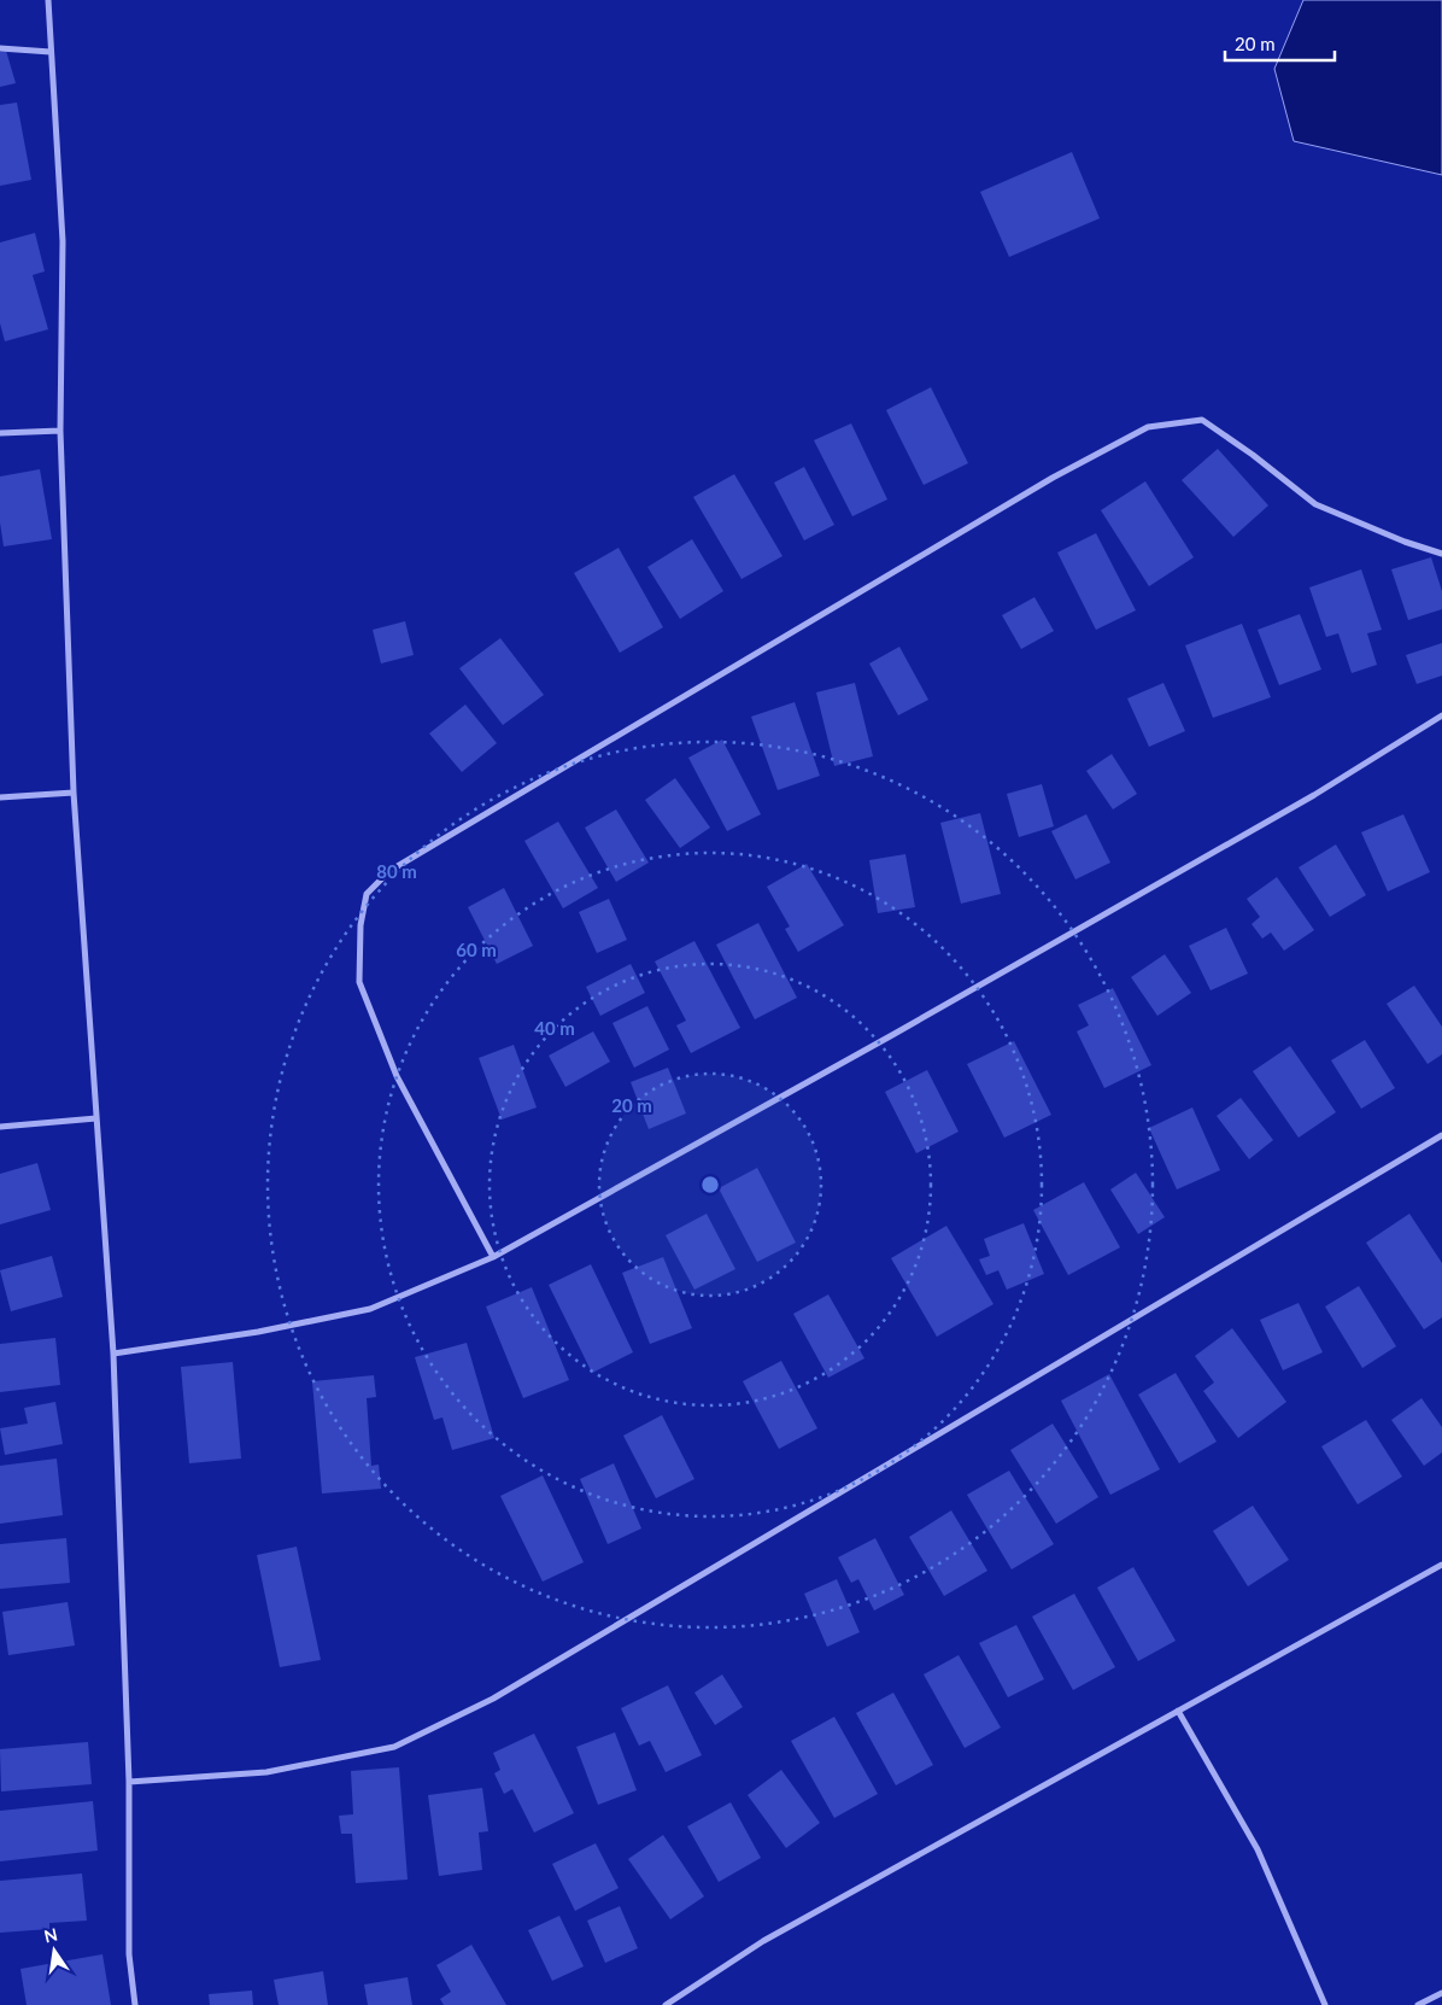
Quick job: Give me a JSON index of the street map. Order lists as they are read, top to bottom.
{
  "scale_bar": "20 m",
  "north": "top",
  "rings": [
    "80 m",
    "60 m",
    "40 m",
    "20 m"
  ]
}
